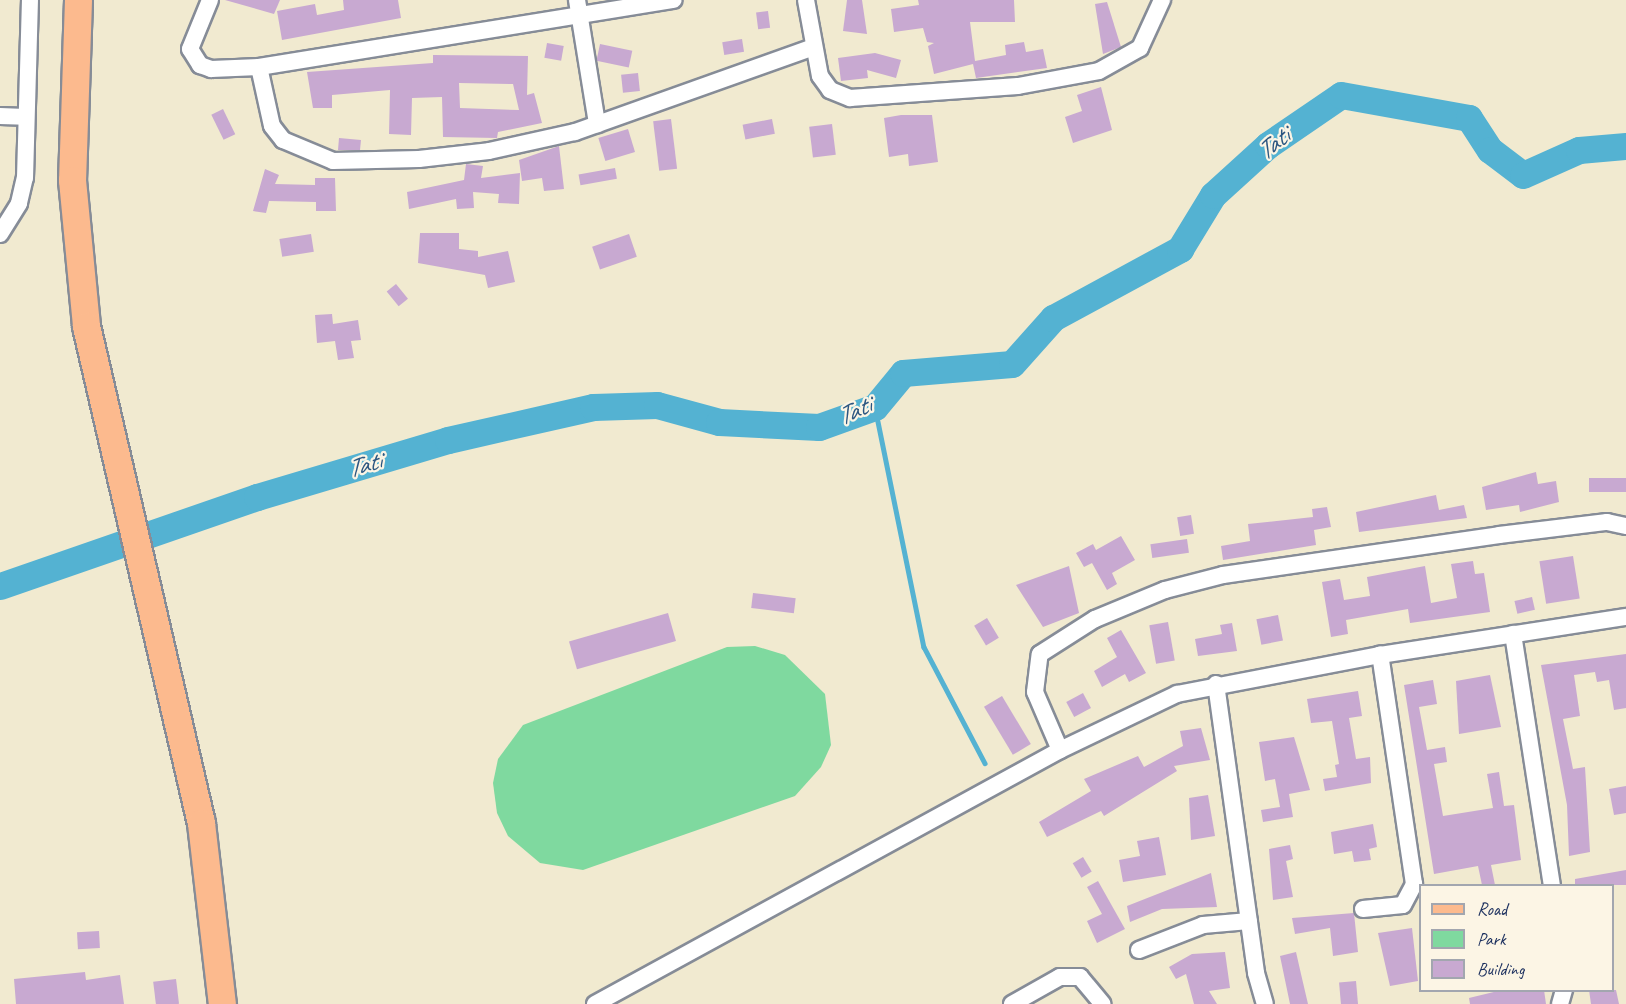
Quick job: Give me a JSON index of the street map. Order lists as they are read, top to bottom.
{
  "water": ["Tati"],
  "legend": ["Road", "Park", "Building"]
}
